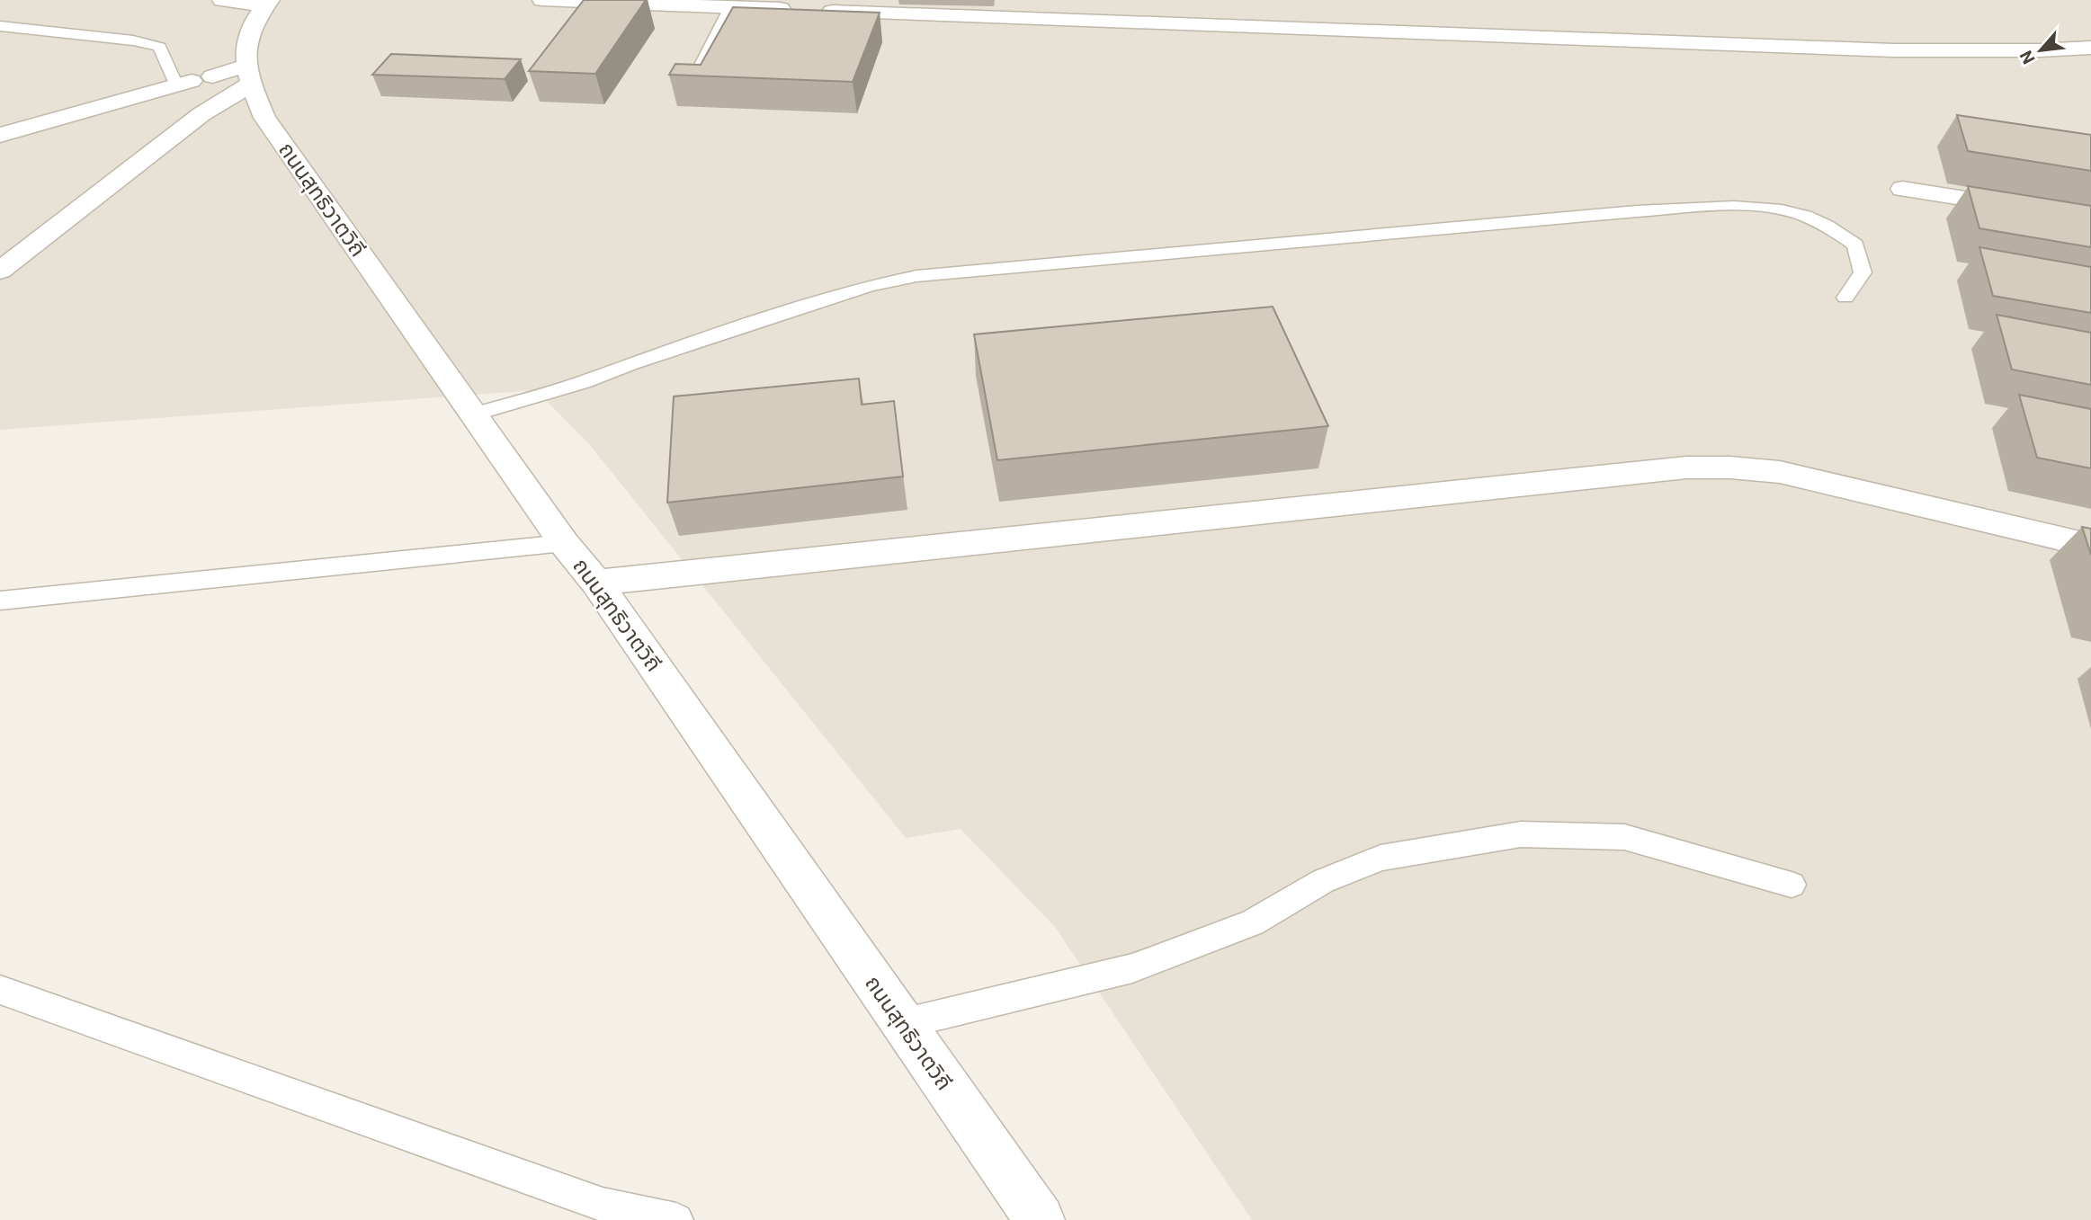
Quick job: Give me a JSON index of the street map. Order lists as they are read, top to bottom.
{
  "streets": {
    "street": ["ถนนสุทธิวาตวิถี"]
  },
  "north": "bottom left"
}
